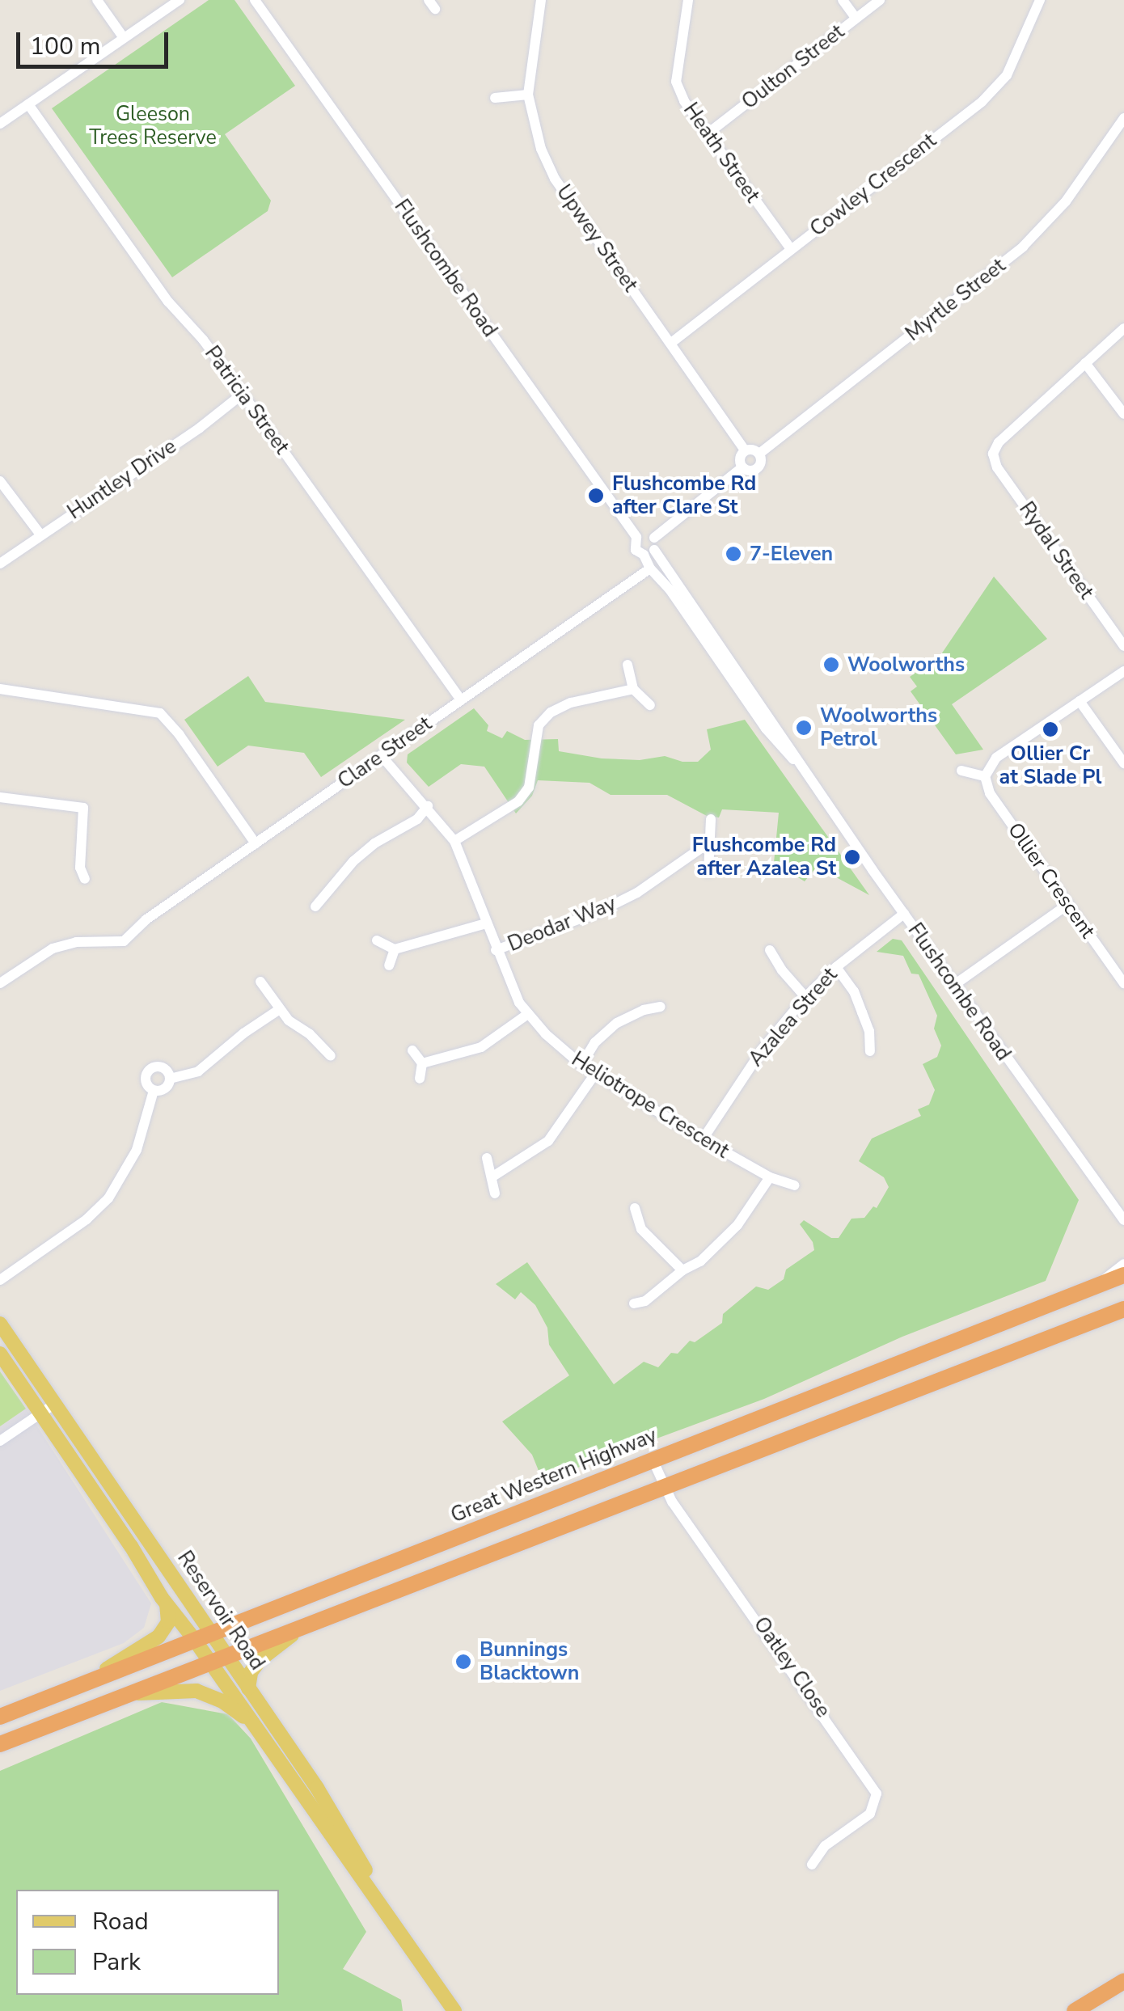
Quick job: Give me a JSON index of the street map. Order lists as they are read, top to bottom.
{
  "streets": {
    "highway": ["Great Western Highway"],
    "main road": ["Reservoir Road"],
    "street": [
      "Oulton Street",
      "Heath Street",
      "Cowley Crescent",
      "Upwey Street",
      "Flushcombe Road",
      "Myrtle Street",
      "Patricia Street",
      "Huntley Drive",
      "Rydal Street",
      "Clare Street",
      "Ollier Crescent",
      "Deodar Way",
      "Azalea Street",
      "Heliotrope Crescent",
      "Oatley Close"
    ]
  },
  "crossings": [
    ["Oulton Street", "Heath Street"],
    ["Heath Street", "Cowley Crescent"],
    ["Cowley Crescent", "Upwey Street"],
    ["Upwey Street", "Myrtle Street"],
    ["Flushcombe Road", "Clare Street"],
    ["Flushcombe Road", "Azalea Street"],
    ["Patricia Street", "Huntley Drive"],
    ["Patricia Street", "Clare Street"],
    ["Clare Street", "Heliotrope Crescent"],
    ["Deodar Way", "Heliotrope Crescent"],
    ["Azalea Street", "Heliotrope Crescent"],
    ["Great Western Highway", "Reservoir Road"],
    ["Great Western Highway", "Oatley Close"]
  ],
  "parks": ["Gleeson Trees Reserve"],
  "places": [
    "Flushcombe Rd after Clare St",
    "7-Eleven",
    "Woolworths",
    "Woolworths Petrol",
    "Ollier Cr at Slade Pl",
    "Flushcombe Rd after Azalea St",
    "Bunnings Blacktown"
  ],
  "legend": ["Road", "Park"],
  "scale_bar": "100 m"
}
